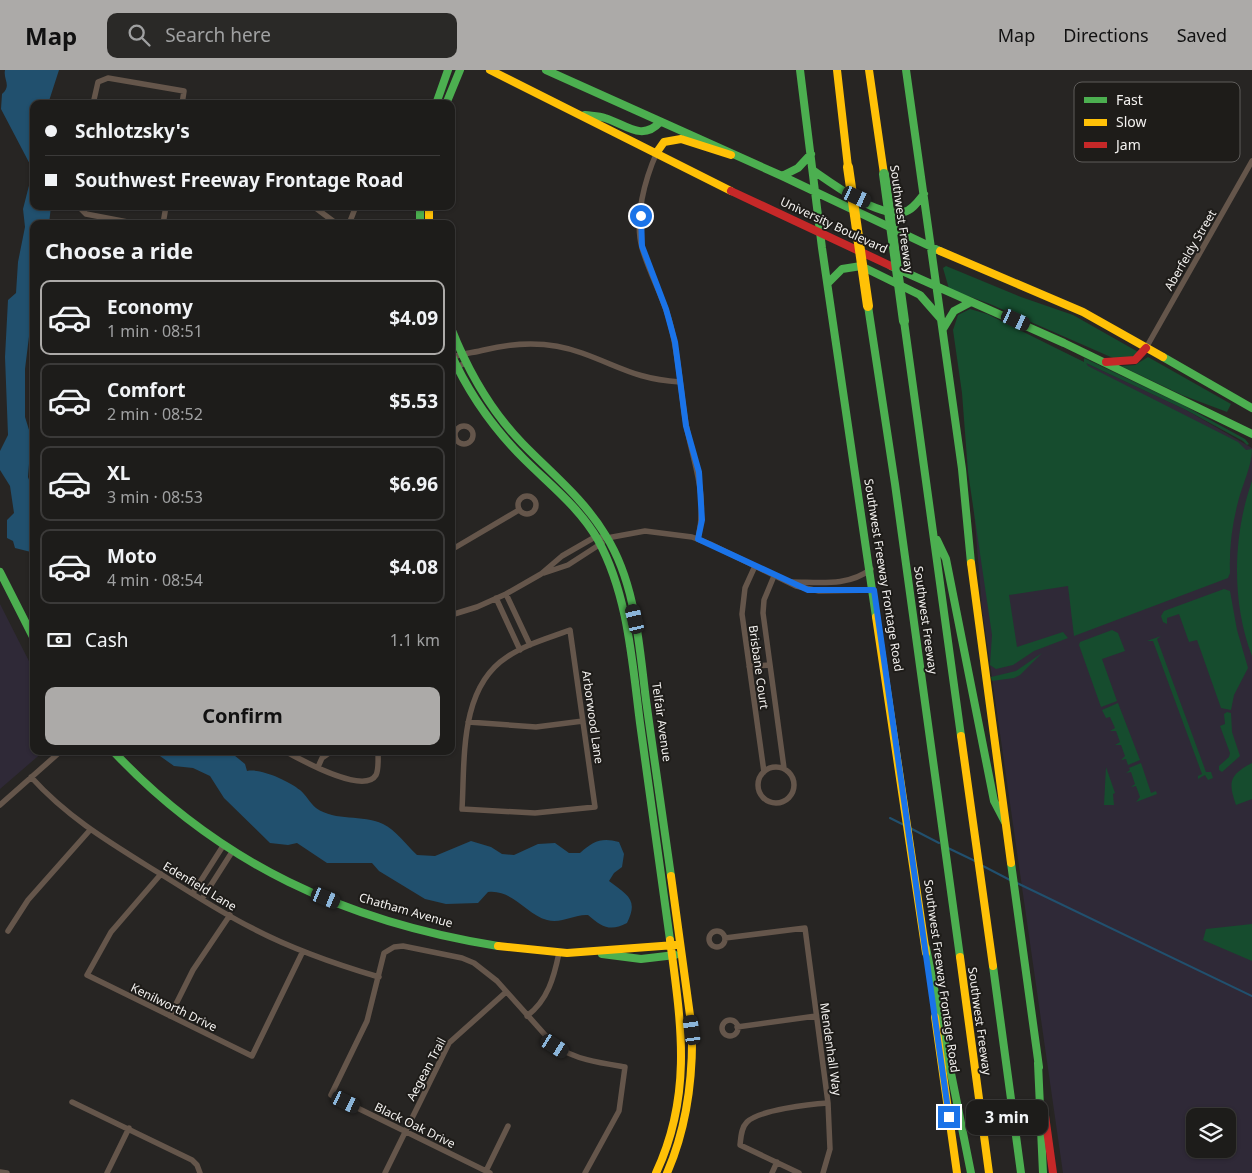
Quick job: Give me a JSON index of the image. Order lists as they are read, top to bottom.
{
  "streets": {
    "main road": [
      "Southwest Freeway",
      "University Boulevard",
      "Southwest Freeway Frontage Road",
      "Telfair Avenue",
      "Chatham Avenue"
    ],
    "street": [
      "Aberfeldy Street",
      "Brisbane Court",
      "Arborwood Lane",
      "Edenfield Lane",
      "Kenilworth Drive",
      "Mendenhall Way",
      "Aegean Trail",
      "Black Oak Drive"
    ]
  },
  "crossings": [
    ["University Boulevard", "Aberfeldy Street"],
    ["University Boulevard", "Southwest Freeway Frontage Road"],
    ["Telfair Avenue", "Chatham Avenue"],
    ["Edenfield Lane", "Kenilworth Drive"],
    ["Edenfield Lane", "Black Oak Drive"],
    ["Aegean Trail", "Black Oak Drive"]
  ],
  "legend": ["Fast", "Slow", "Jam"],
  "page": {
    "header": "Map",
    "search": "Search here",
    "nav": ["Map", "Directions", "Saved"],
    "banner": ["Schlotzsky's", "Southwest Freeway Frontage Road"],
    "heading": "Choose a ride",
    "list": [
      {
        "name": "Economy",
        "note": "1 min · 08:51",
        "value": "$4.09"
      },
      {
        "name": "Comfort",
        "note": "2 min · 08:52",
        "value": "$5.53"
      },
      {
        "name": "XL",
        "note": "3 min · 08:53",
        "value": "$6.96"
      },
      {
        "name": "Moto",
        "note": "4 min · 08:54",
        "value": "$4.08"
      }
    ],
    "pay": ["Cash", "1.1 km"],
    "buttons": "Confirm",
    "bubble": "3 min"
  }
}
